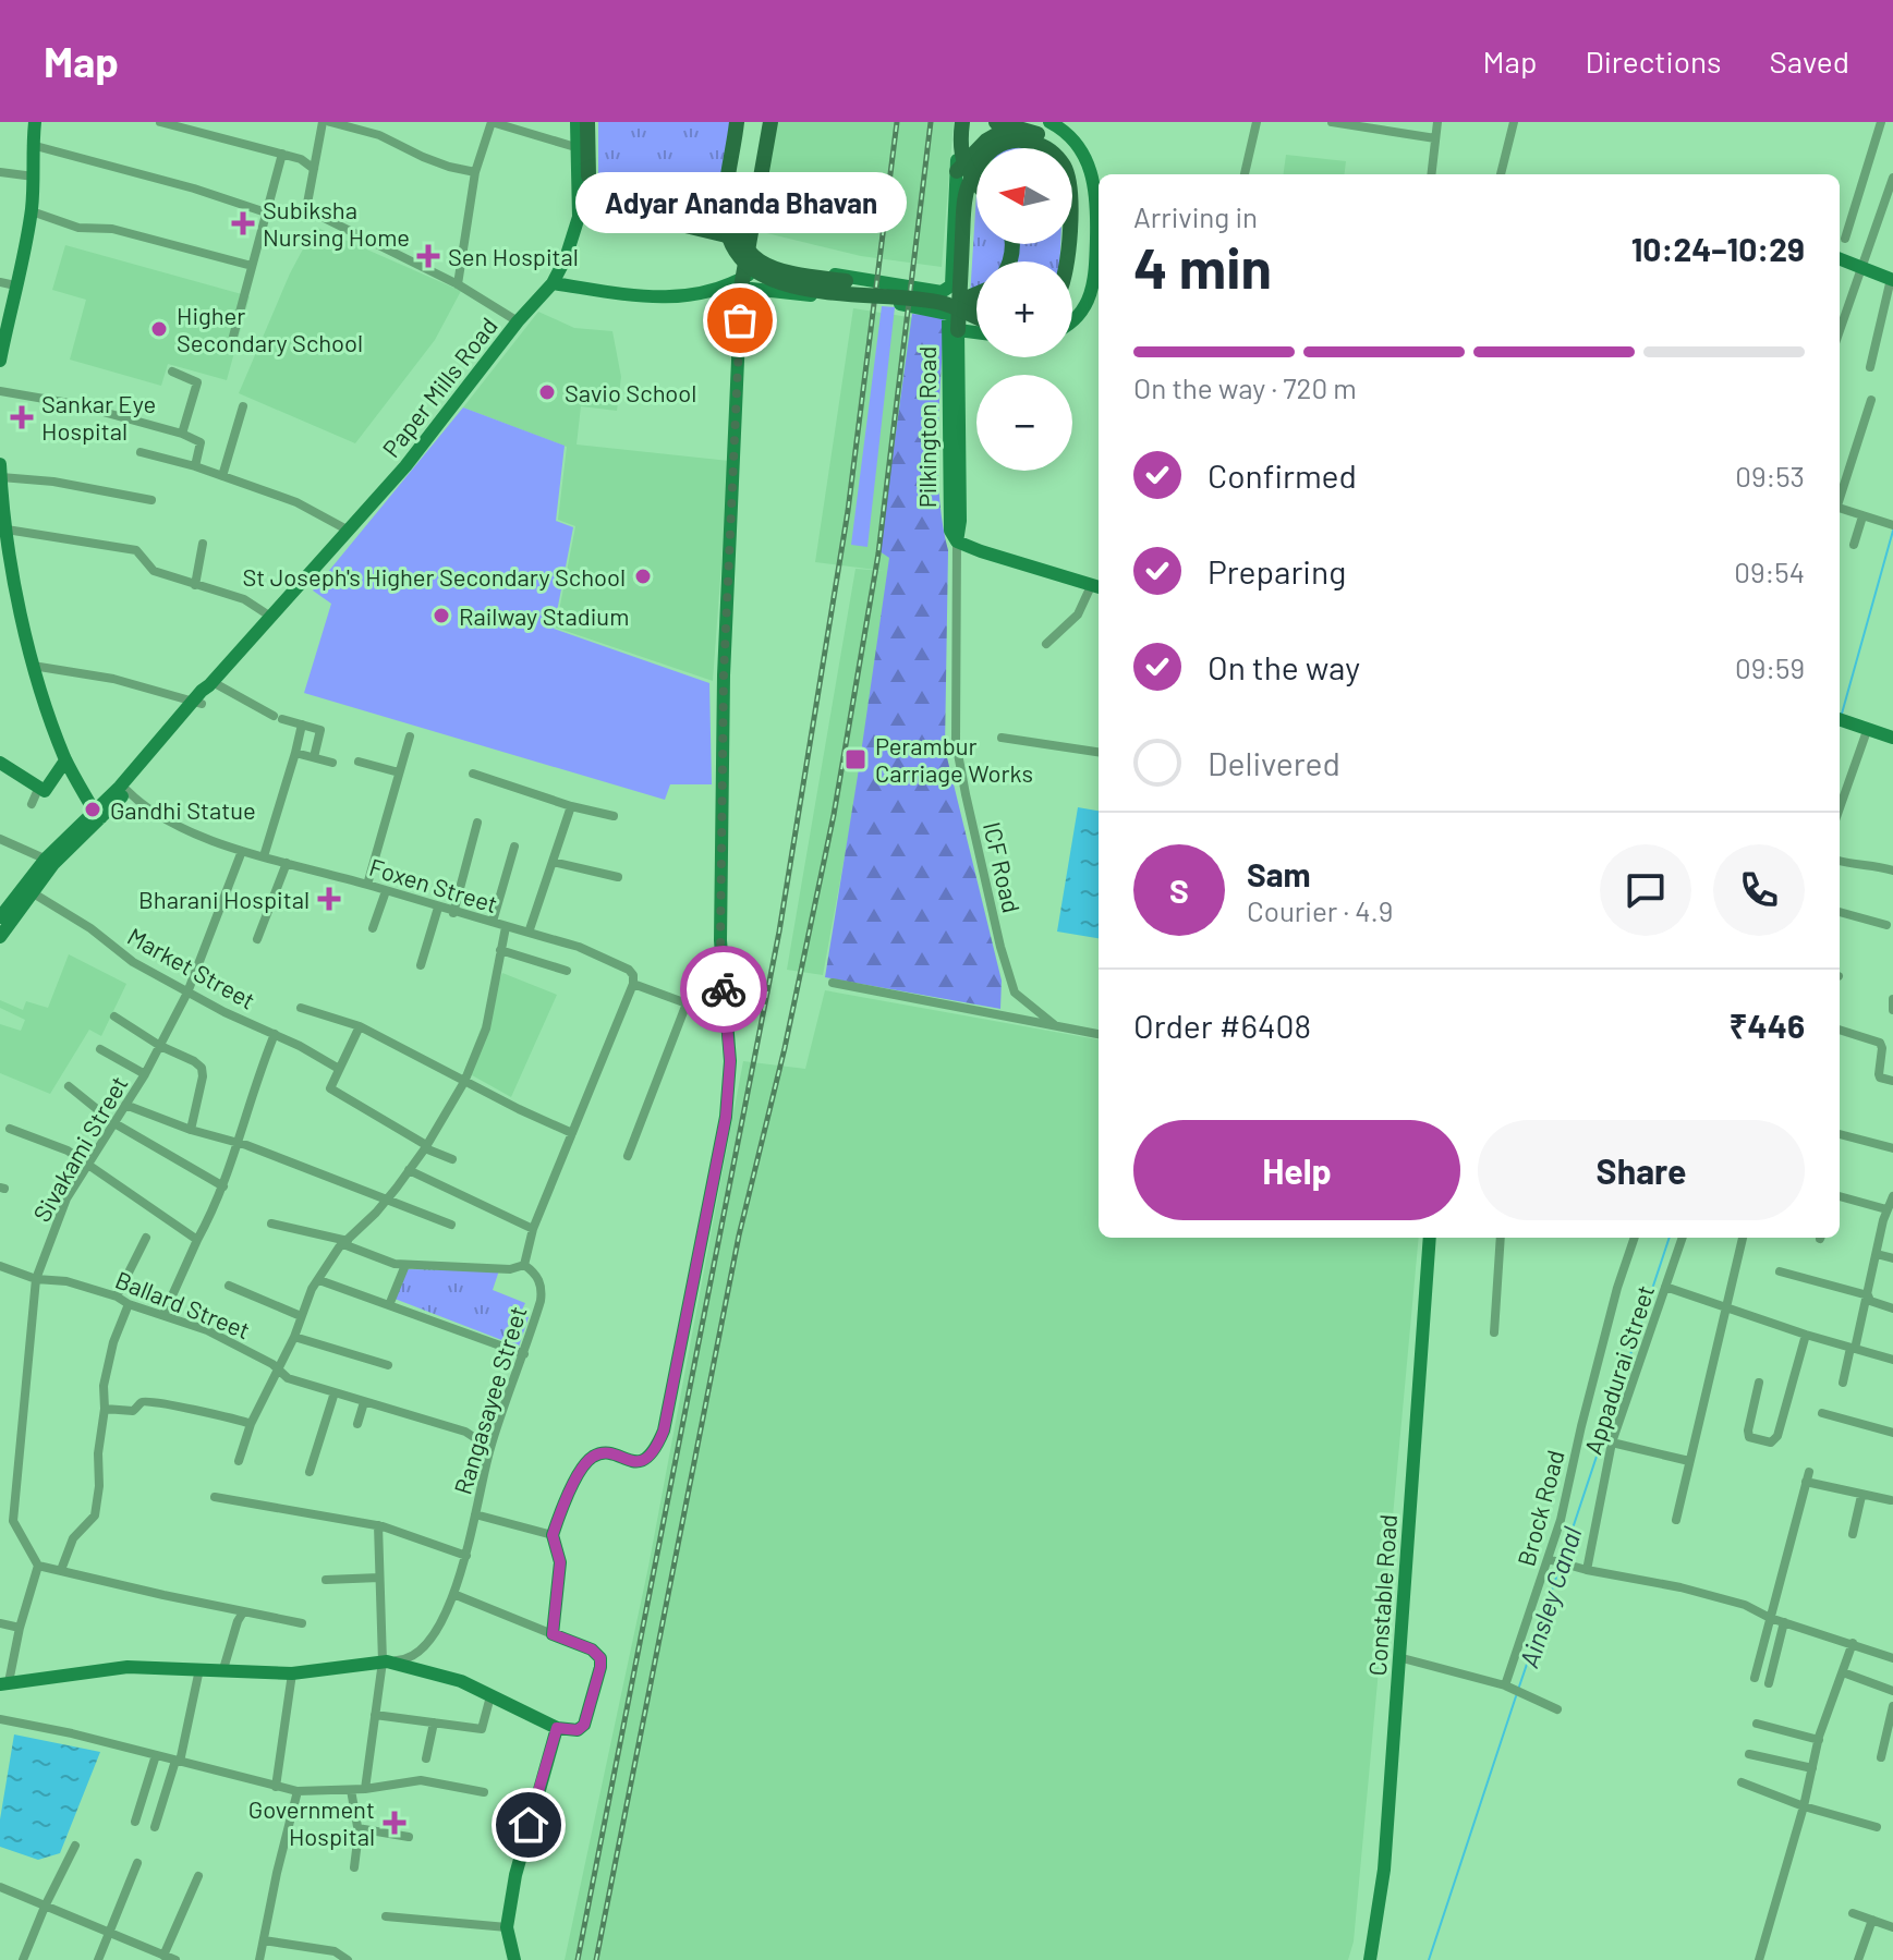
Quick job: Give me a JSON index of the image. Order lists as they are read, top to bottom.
{
  "streets": {
    "street": [
      "Paper Mills Road",
      "Pilkington Road",
      "ICF Road",
      "Foxen Street",
      "Market Street",
      "Sivakami Street",
      "Ballard Street",
      "Appadurai Street",
      "Rangasayee Street",
      "Brock Road",
      "Constable Road"
    ]
  },
  "crossings": [
    ["Paper Mills Road", "Foxen Street"],
    ["Paper Mills Road", "Market Street"],
    ["Pilkington Road", "ICF Road"],
    ["Foxen Street", "Sivakami Street"],
    ["Market Street", "Sivakami Street"],
    ["Sivakami Street", "Ballard Street"],
    ["Ballard Street", "Rangasayee Street"]
  ],
  "water": ["Ainsley Canal"],
  "places": {
    "health": [
      "Subiksha Nursing Home",
      "Sen Hospital",
      "Sankar Eye Hospital",
      "Bharani Hospital",
      "Government Hospital"
    ],
    "other": [
      "Adyar Ananda Bhavan",
      "Higher Secondary School",
      "Savio School",
      "St Joseph's Higher Secondary School",
      "Railway Stadium",
      "Gandhi Statue"
    ],
    "transit": ["Perambur Carriage Works"]
  },
  "north": "left",
  "page": {
    "header": "Map",
    "nav": ["Map", "Directions", "Saved"],
    "map_buttons": ["+", "−"],
    "bubble": "Adyar Ananda Bhavan",
    "heading": ["4 min", "Arriving in", "10:24–10:29"],
    "panel": [
      "Sam",
      "Courier · 4.9",
      "Order #6408",
      "₹446"
    ],
    "bar": "On the way · 720 m",
    "list": [
      ["Confirmed", "09:53"],
      ["Preparing", "09:54"],
      ["On the way", "09:59"],
      "Delivered"
    ],
    "round": "S",
    "buttons": ["Help", "Share"]
  }
}
